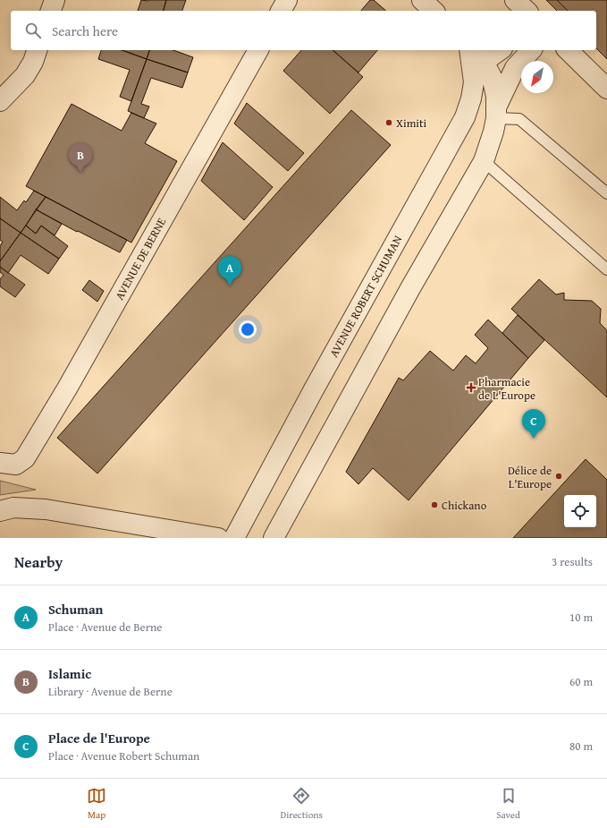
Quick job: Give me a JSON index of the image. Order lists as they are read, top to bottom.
{
  "streets": {
    "street": ["AVENUE DE BERNE", "AVENUE ROBERT SCHUMAN"]
  },
  "places": {
    "other": ["Ximiti", "Délice de L'Europe", "Chickano"],
    "health": ["Pharmacie de L'Europe"]
  },
  "north": "bottom left",
  "page": {
    "search": "Search here",
    "pins": ["B", "A", "C"],
    "heading": ["Nearby", "3 results"],
    "list": [
      {
        "mark": "A",
        "name": "Schuman",
        "note": "Place · Avenue de Berne",
        "value": "10 m"
      },
      {
        "mark": "B",
        "name": "Islamic",
        "note": "Library · Avenue de Berne",
        "value": "60 m"
      },
      {
        "mark": "C",
        "name": "Place de l'Europe",
        "note": "Place · Avenue Robert Schuman",
        "value": "80 m"
      }
    ],
    "nav": ["Map", "Directions", "Saved"]
  }
}
